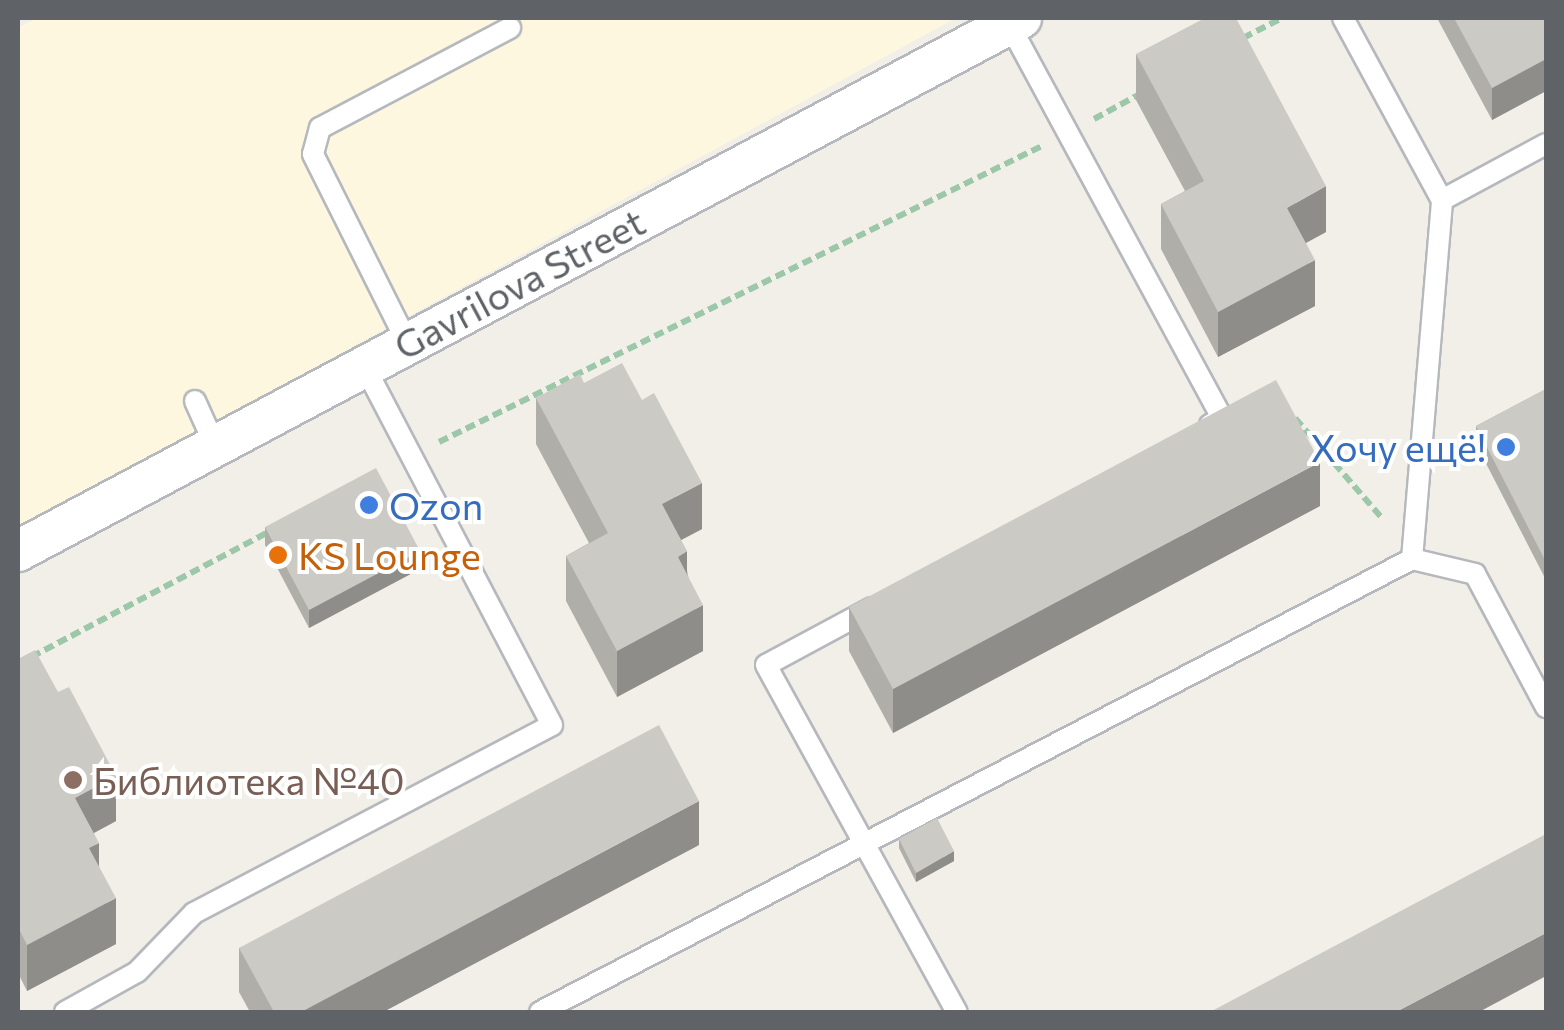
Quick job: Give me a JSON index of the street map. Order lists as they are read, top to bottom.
{
  "streets": {
    "street": ["Gavrilova Street"]
  },
  "places": [
    "Хочу ещё!",
    "Ozon",
    "KS Lounge",
    "Библиотека №40"
  ]
}
